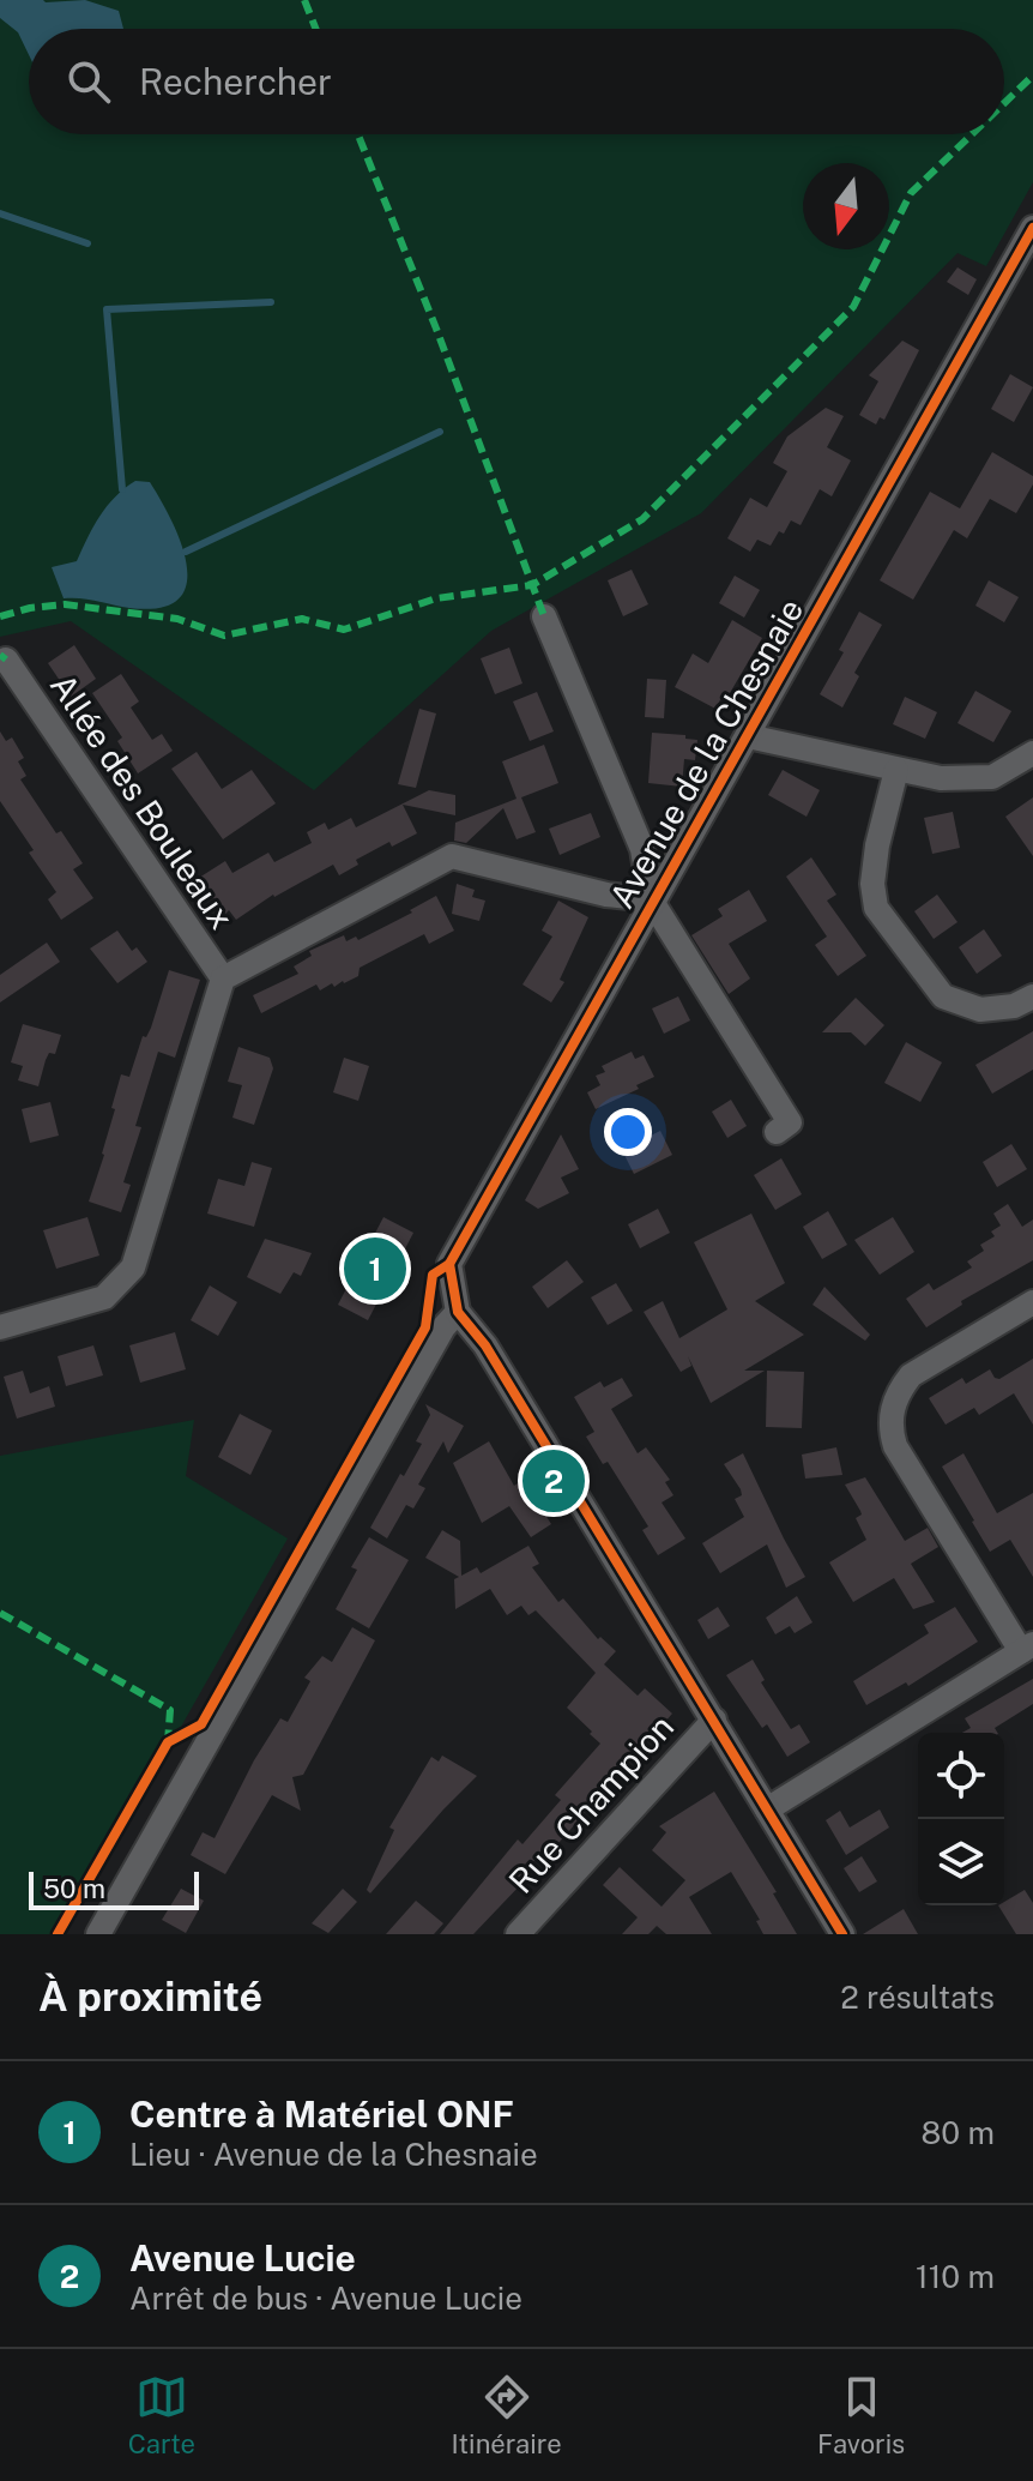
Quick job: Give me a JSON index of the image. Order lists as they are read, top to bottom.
{
  "streets": {
    "street": ["Avenue de la Chesnaie", "Allée des Bouleaux", "Rue Champion"]
  },
  "scale_bar": "50 m",
  "north": "bottom",
  "page": {
    "search": "Rechercher",
    "pins": ["1", "2"],
    "scale": "50 m",
    "heading": ["À proximité", "2 résultats"],
    "list": [
      {
        "mark": "1",
        "name": "Centre à Matériel ONF",
        "note": "Lieu · Avenue de la Chesnaie",
        "value": "80 m"
      },
      {
        "mark": "2",
        "name": "Avenue Lucie",
        "note": "Arrêt de bus · Avenue Lucie",
        "value": "110 m"
      }
    ],
    "nav": ["Carte", "Itinéraire", "Favoris"]
  }
}
